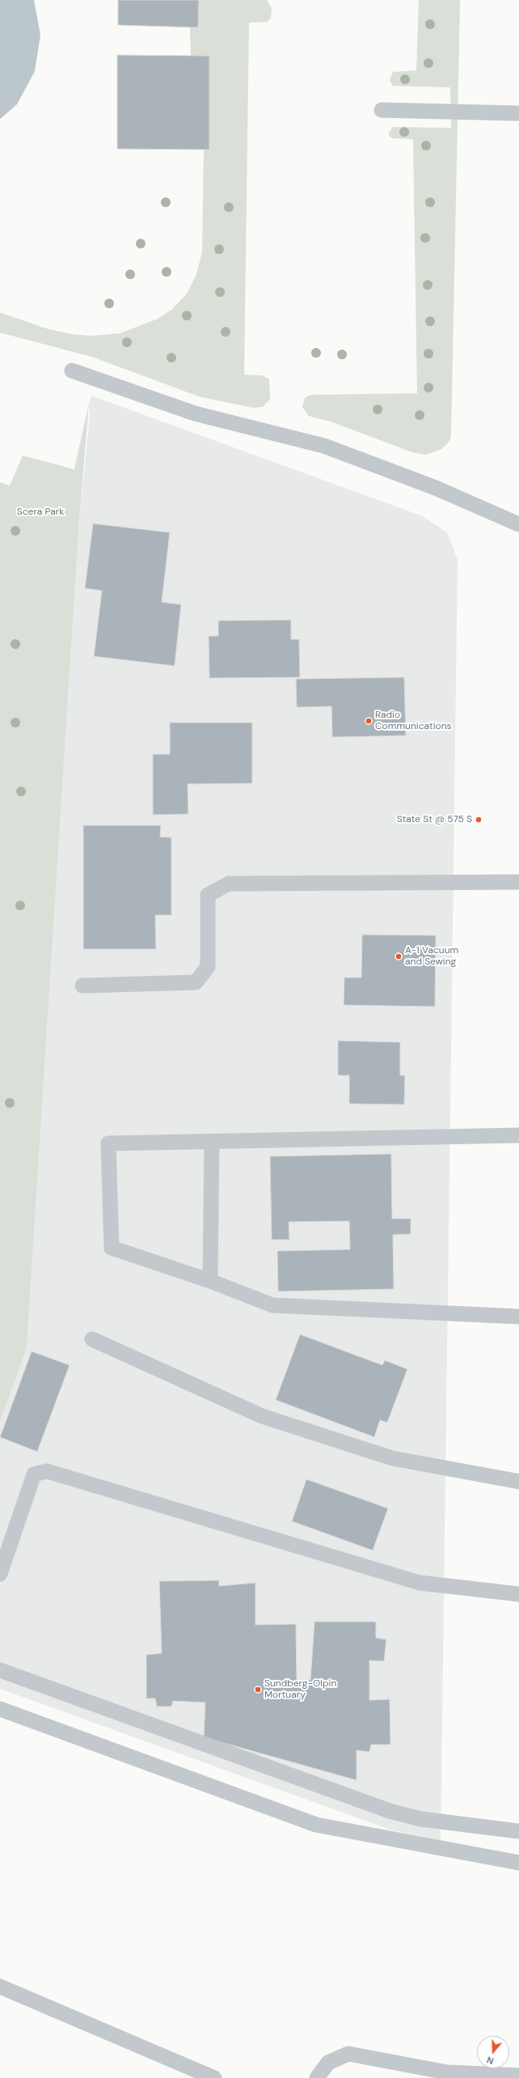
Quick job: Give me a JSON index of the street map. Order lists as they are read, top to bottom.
{
  "parks": ["Scera Park"],
  "places": [
    "Radio Communications",
    "State St @ 575 S",
    "A-1 Vacuum and Sewing",
    "Sundberg-Olpin Mortuary"
  ],
  "north": "bottom"
}
